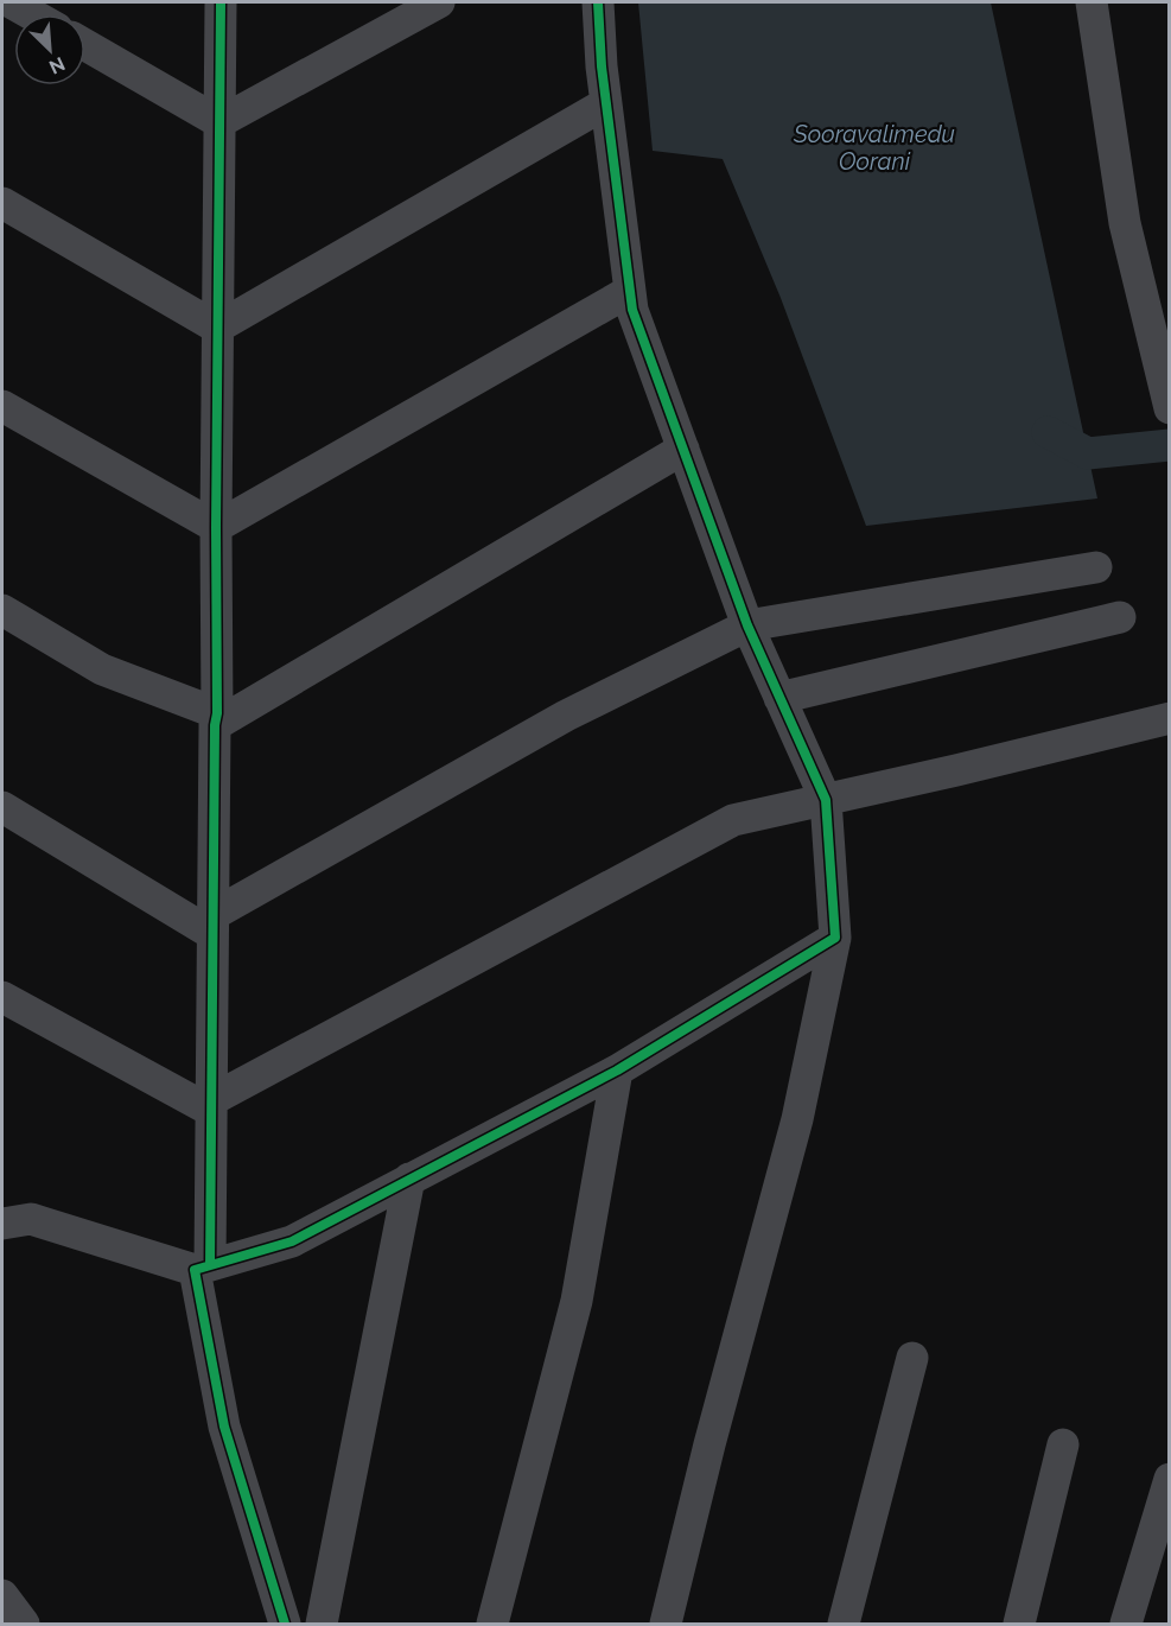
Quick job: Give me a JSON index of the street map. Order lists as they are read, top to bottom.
{
  "water": ["Sooravalimedu Oorani"],
  "north": "bottom right"
}
